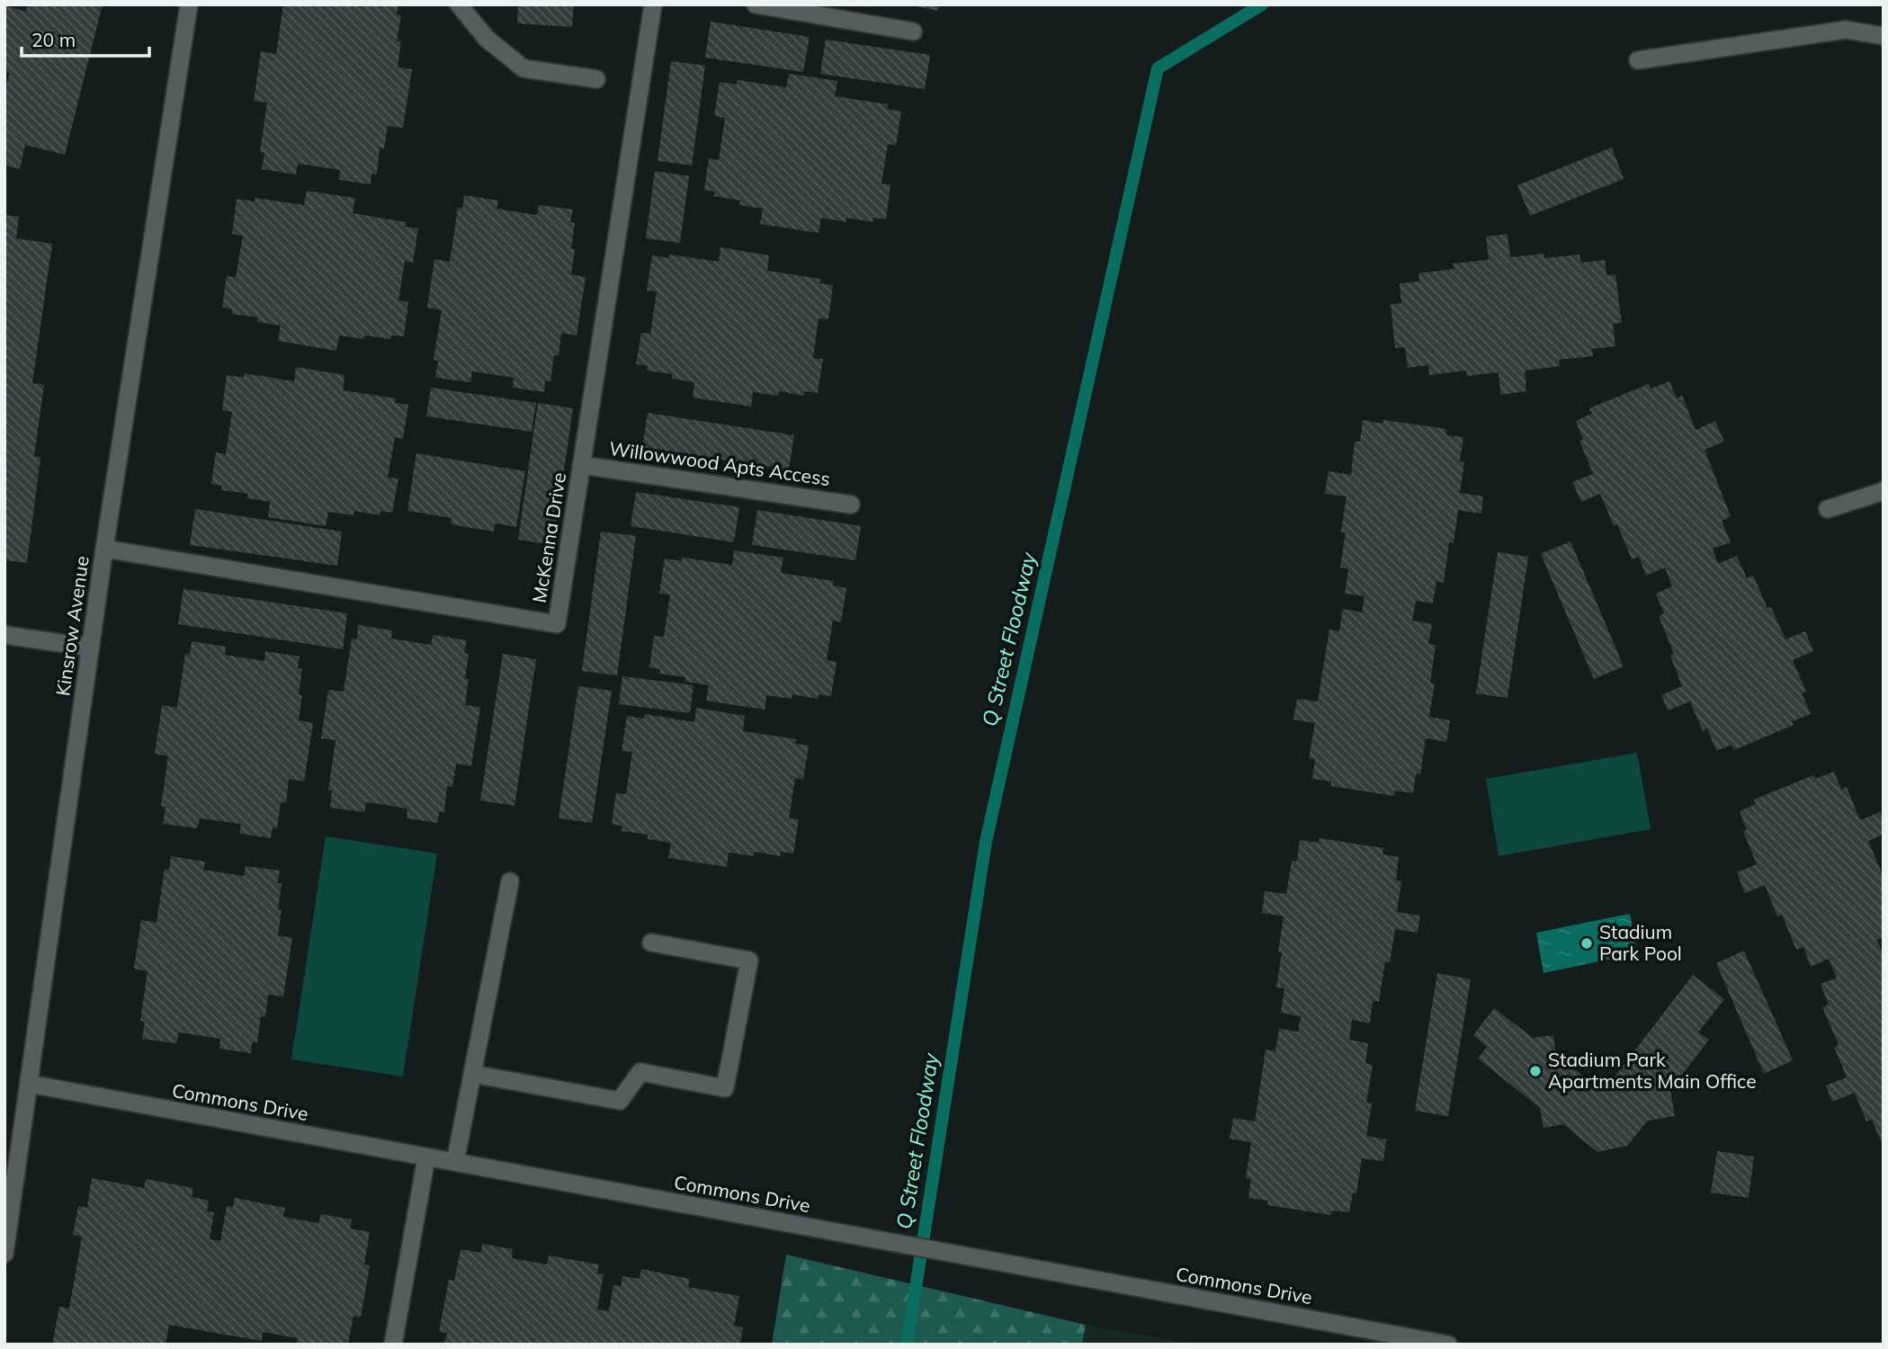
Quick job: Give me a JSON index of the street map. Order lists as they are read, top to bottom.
{
  "streets": {
    "street": [
      "Willowwood Apts Access",
      "McKenna Drive",
      "Kinsrow Avenue",
      "Commons Drive"
    ]
  },
  "crossings": [
    ["Willowwood Apts Access", "McKenna Drive"],
    ["McKenna Drive", "Kinsrow Avenue"],
    ["Kinsrow Avenue", "Commons Drive"]
  ],
  "water": ["Q Street Floodway"],
  "places": ["Stadium Park Pool", "Stadium Park Apartments Main Office"],
  "scale_bar": "20 m"
}
